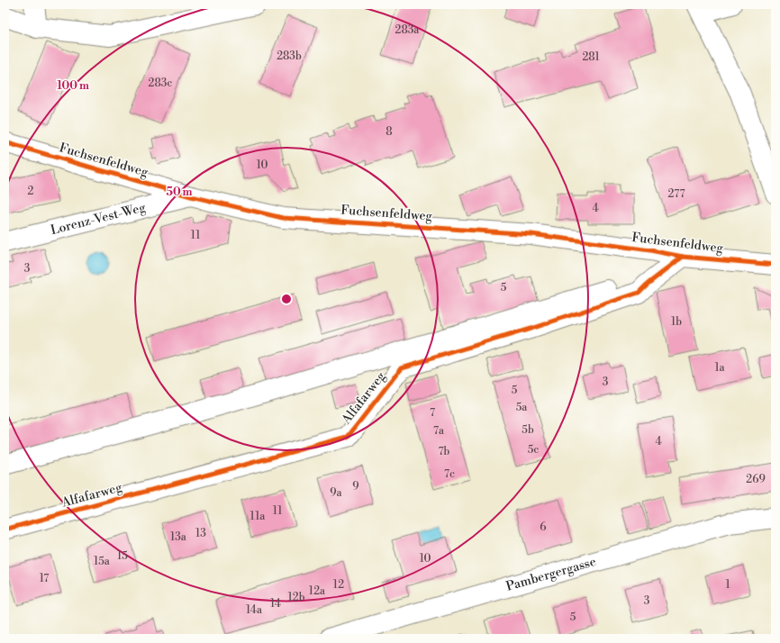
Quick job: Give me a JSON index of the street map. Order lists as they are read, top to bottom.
{
  "streets": {
    "street": [
      "Fuchsenfeldweg",
      "Lorenz-Vest-Weg",
      "Alfafarweg",
      "Pambergergasse"
    ]
  },
  "crossings": [
    ["Fuchsenfeldweg", "Lorenz-Vest-Weg"],
    ["Fuchsenfeldweg", "Alfafarweg"]
  ],
  "house_numbers": [
    "283a",
    "283b",
    "281",
    "283c",
    "8",
    "10",
    "2",
    "277",
    "4",
    "11",
    "3",
    "5",
    "1b",
    "1a",
    "3",
    "5",
    "5a",
    "7",
    "5b",
    "7a",
    "4",
    "5c",
    "7b",
    "7c",
    "269",
    "9",
    "9a",
    "11",
    "11a",
    "6",
    "13",
    "13a",
    "15",
    "10",
    "15a",
    "17",
    "12",
    "1",
    "12a",
    "12b",
    "3",
    "14",
    "14a",
    "5"
  ],
  "rings": ["100 m", "50 m"]
}
